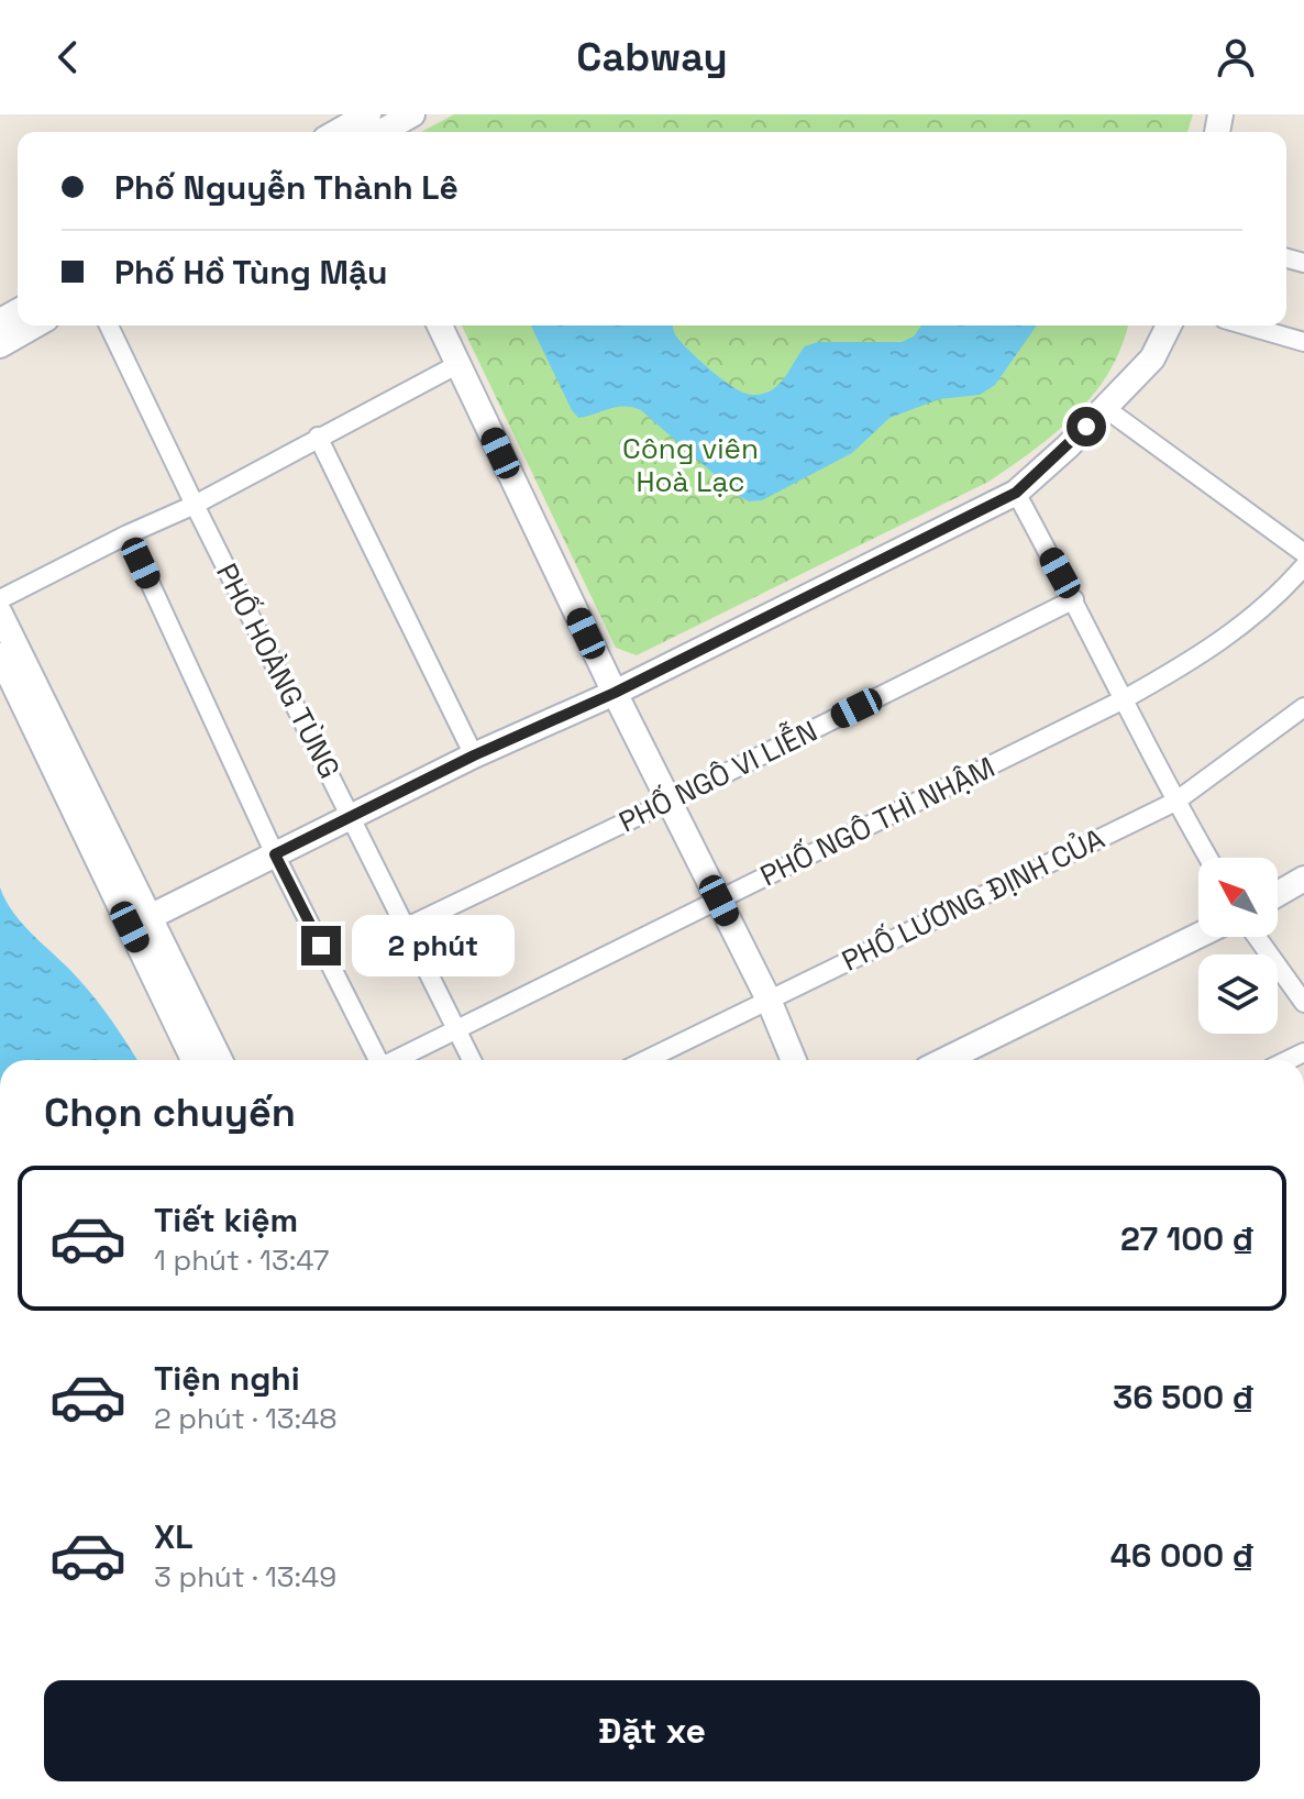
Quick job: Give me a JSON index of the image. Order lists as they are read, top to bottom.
{
  "streets": {
    "street": [
      "PHỐ HOÀNG TÙNG",
      "PHỐ NGÔ VI LIỄN",
      "PHỐ NGÔ THÌ NHẬM",
      "PHỐ LƯƠNG ĐỊNH CỦA"
    ]
  },
  "crossings": [
    ["PHỐ HOÀNG TÙNG", "PHỐ NGÔ VI LIỄN"],
    ["PHỐ HOÀNG TÙNG", "PHỐ NGÔ THÌ NHẬM"]
  ],
  "parks": ["Công viên Hoà Lạc"],
  "north": "top left",
  "page": {
    "header": "Cabway",
    "banner": ["Phố Nguyễn Thành Lê", "Phố Hồ Tùng Mậu"],
    "bubble": "2 phút",
    "heading": "Chọn chuyến",
    "list": [
      {
        "name": "Tiết kiệm",
        "note": "1 phút · 13:47",
        "value": "27 100 ₫"
      },
      {
        "name": "Tiện nghi",
        "note": "2 phút · 13:48",
        "value": "36 500 ₫"
      },
      {
        "name": "XL",
        "note": "3 phút · 13:49",
        "value": "46 000 ₫"
      }
    ],
    "buttons": "Đặt xe"
  }
}
